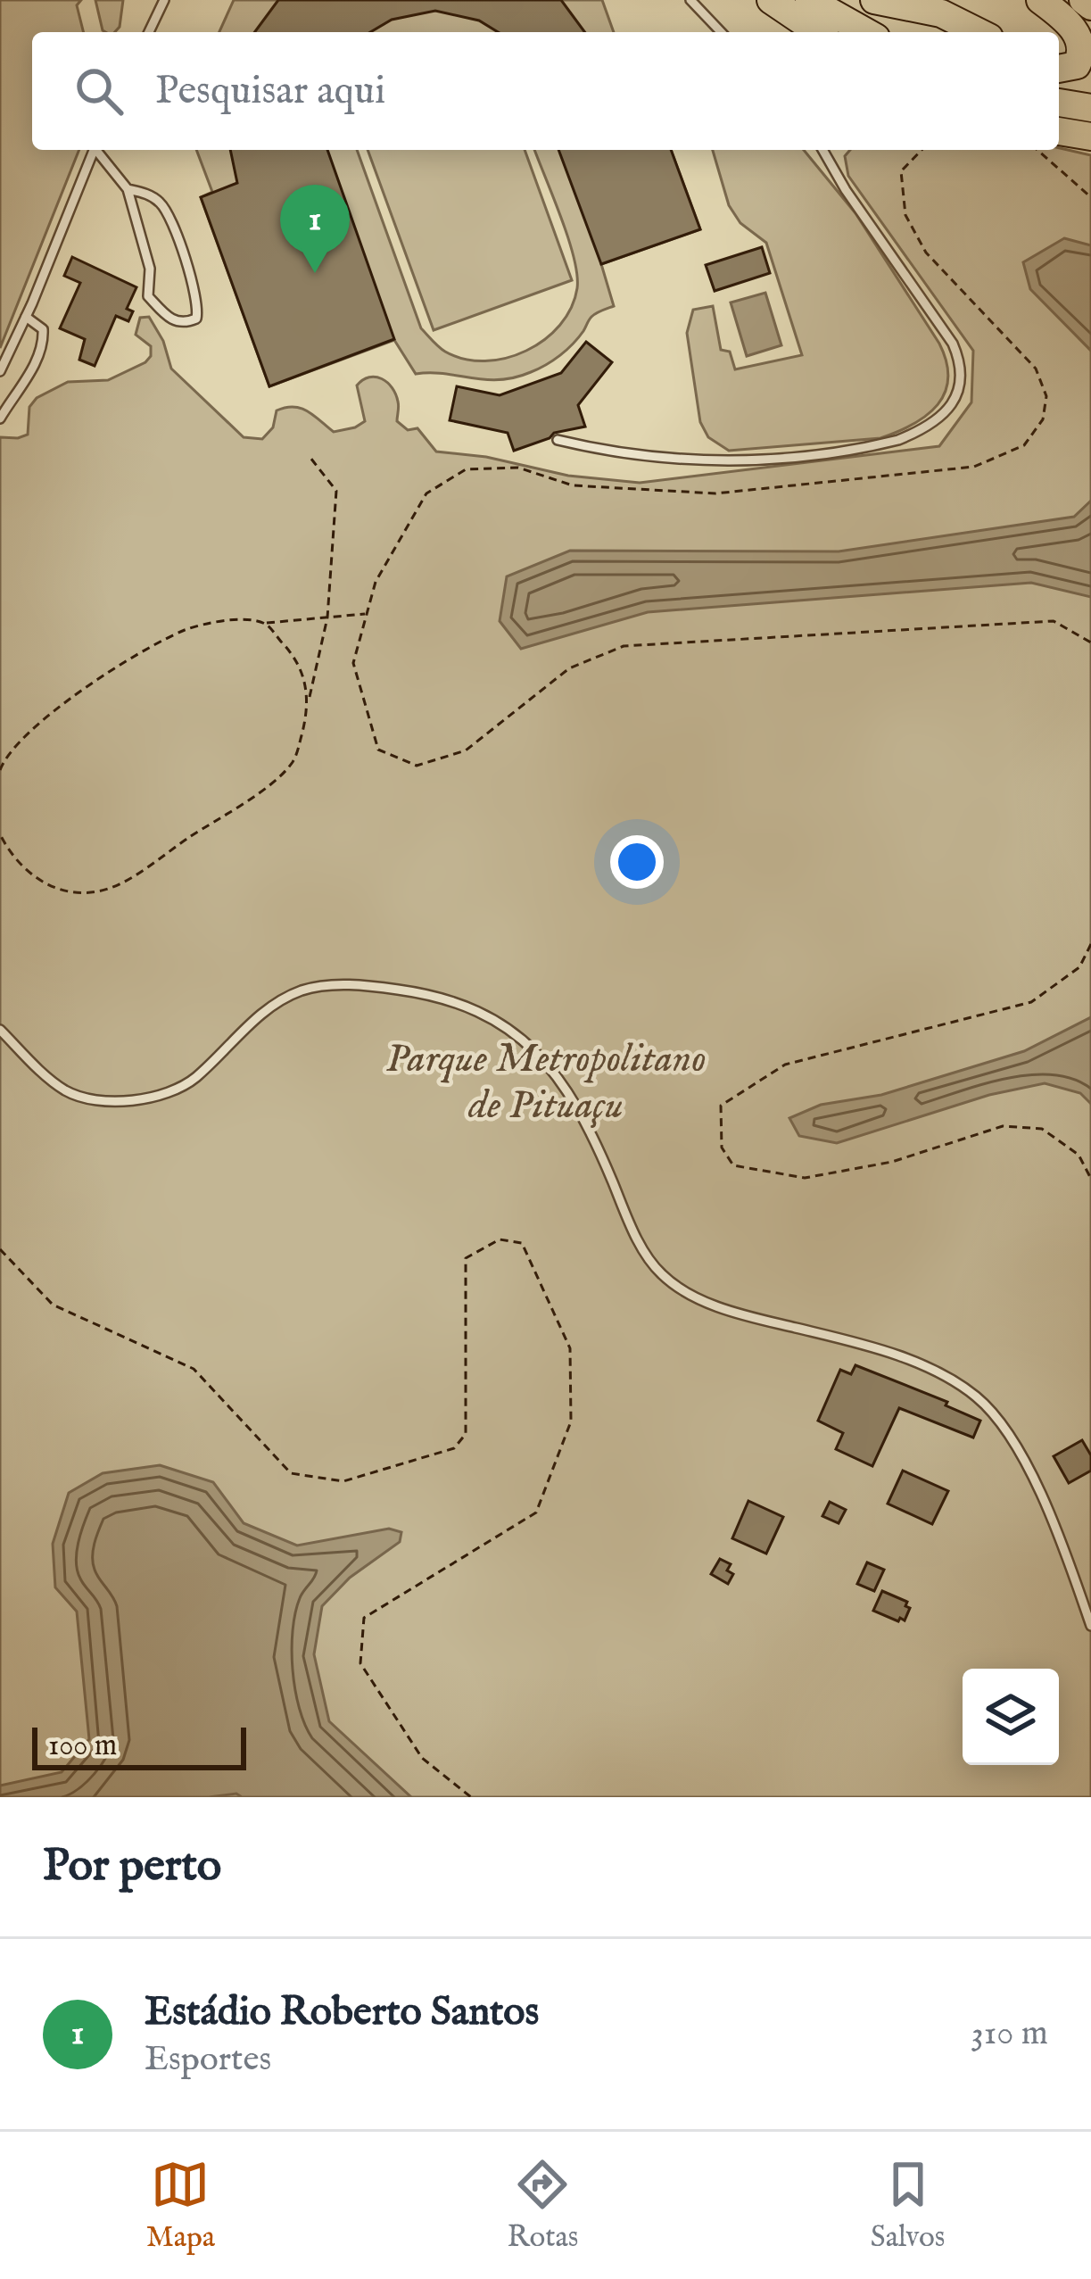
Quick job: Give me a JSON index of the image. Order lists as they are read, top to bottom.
{
  "parks": ["Parque Metropolitano de Pituaçu"],
  "scale_bar": "100 m",
  "page": {
    "search": "Pesquisar aqui",
    "pins": "1",
    "scale": "100 m",
    "heading": "Por perto",
    "list": [
      {
        "mark": "1",
        "name": "Estádio Roberto Santos",
        "note": "Esportes",
        "value": "310 m"
      }
    ],
    "nav": ["Mapa", "Rotas", "Salvos"]
  }
}
